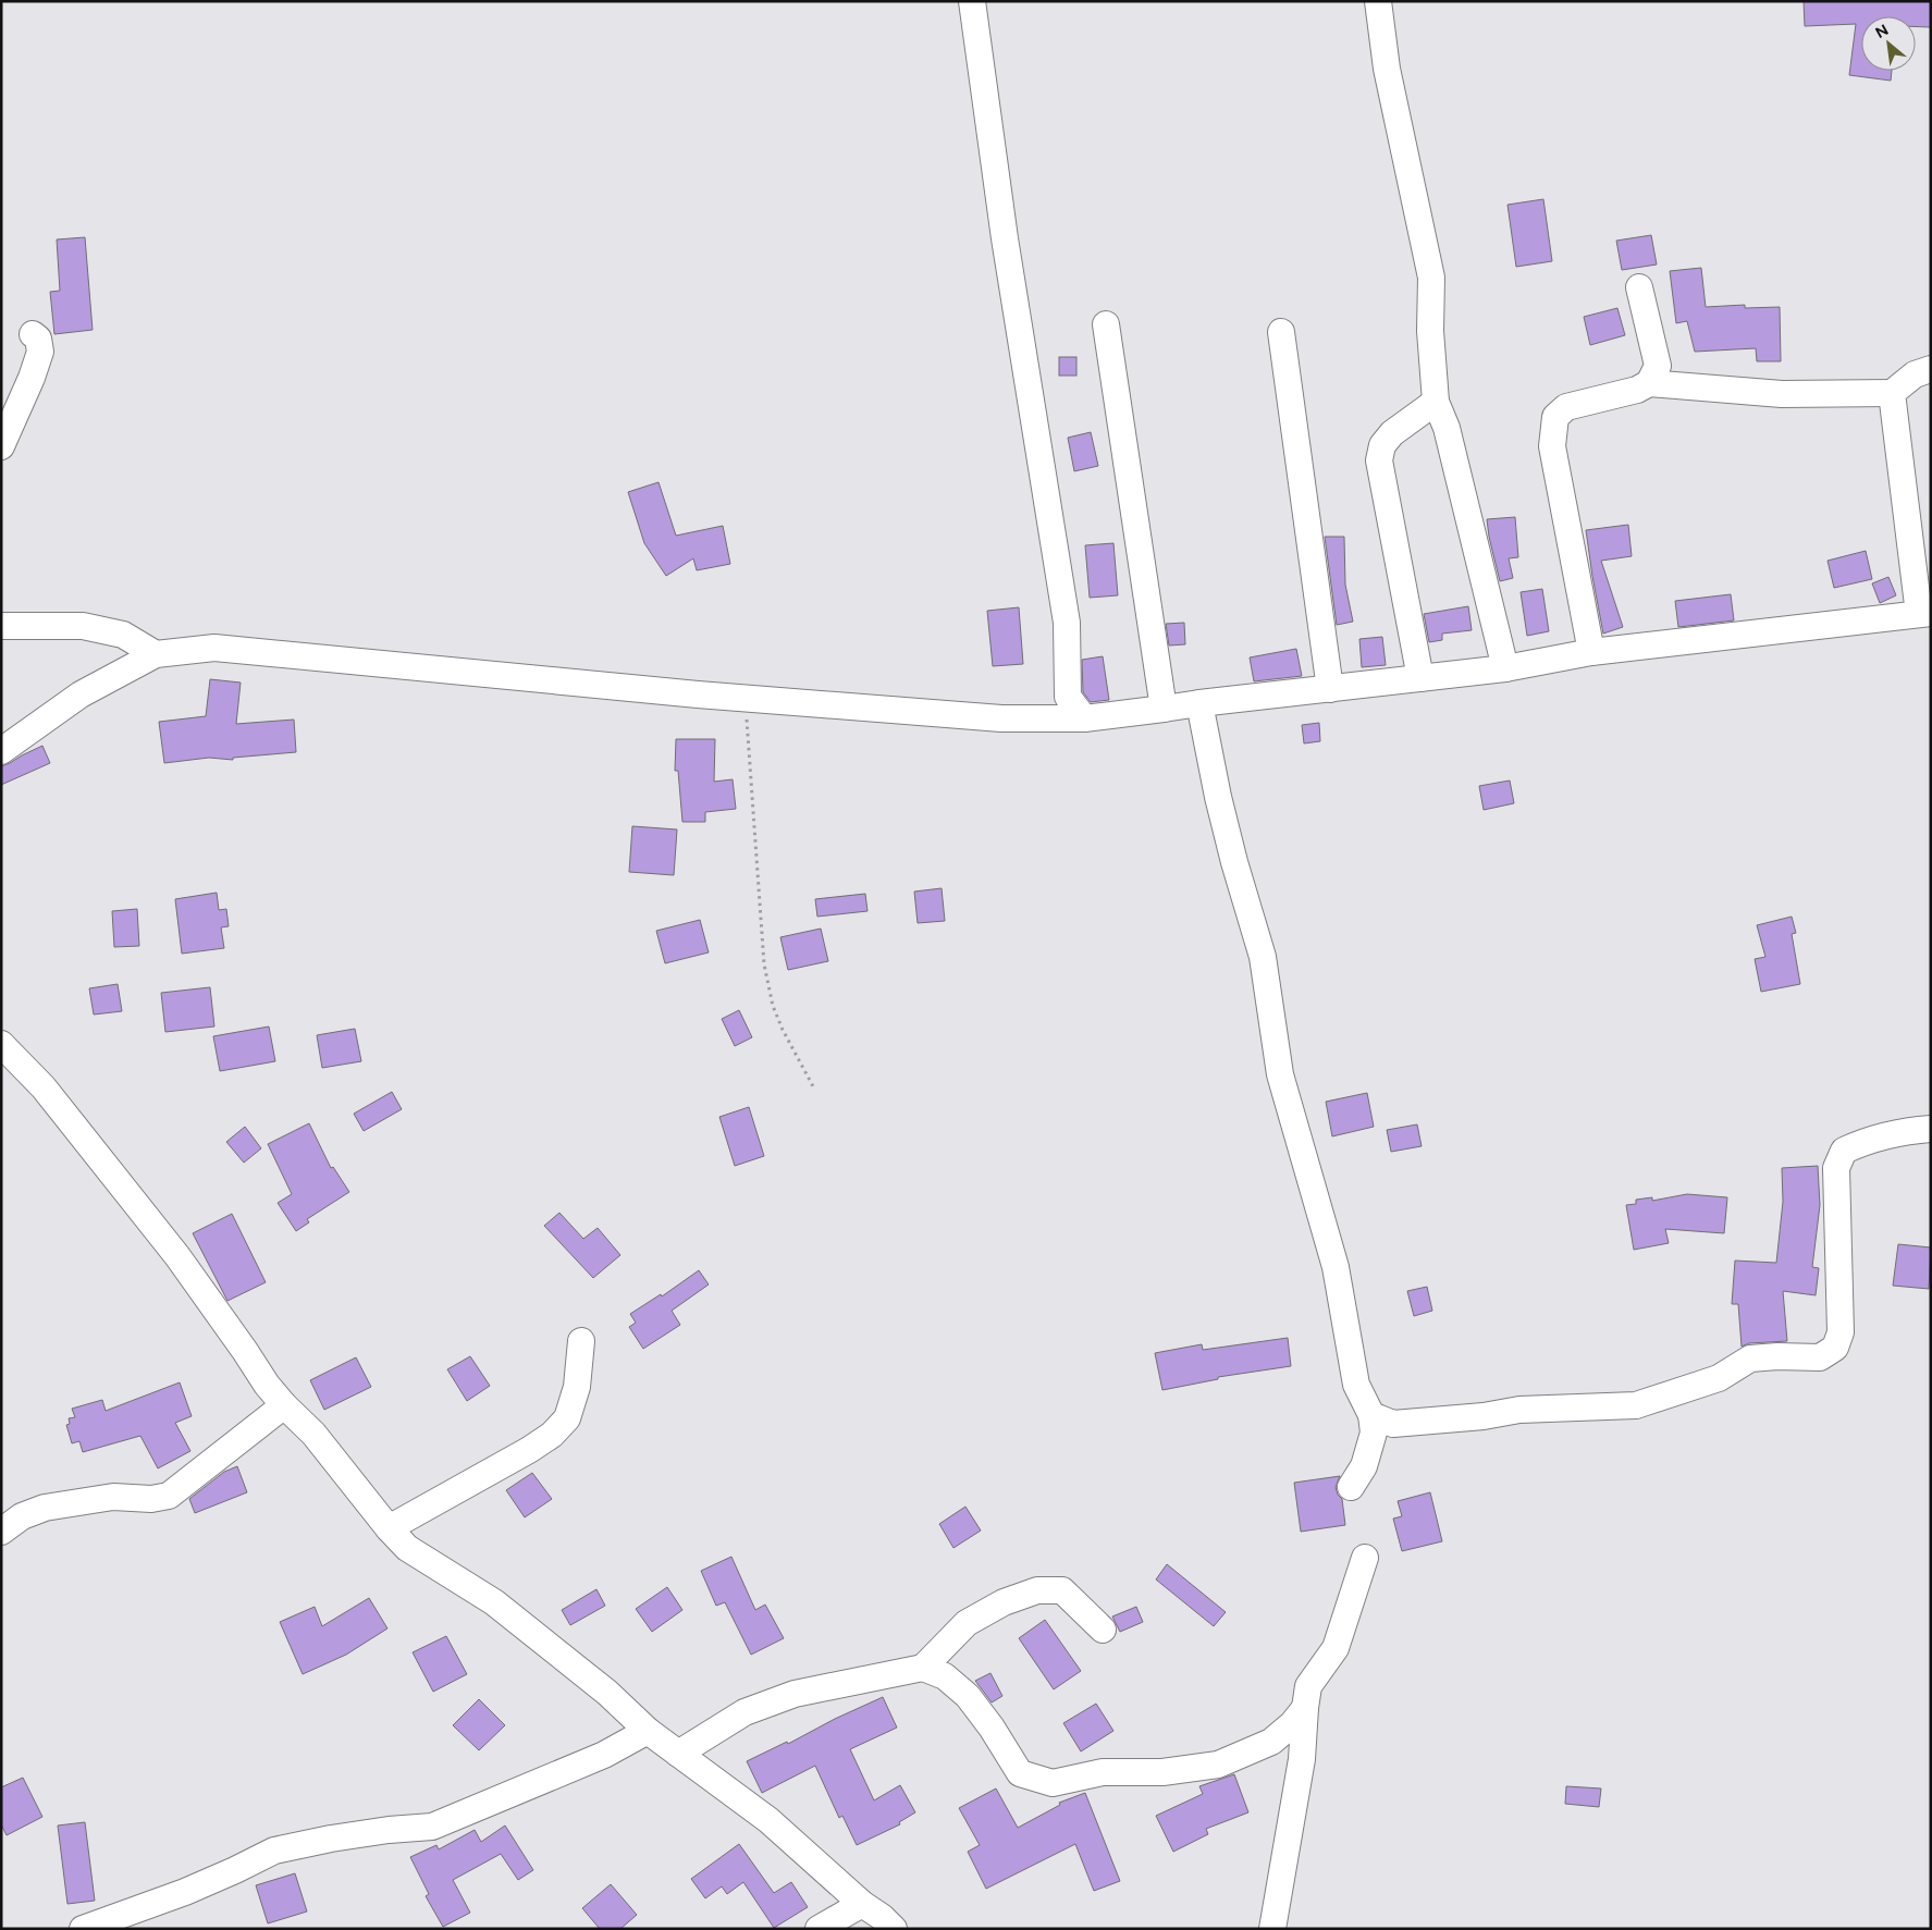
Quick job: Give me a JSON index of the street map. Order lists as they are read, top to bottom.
{
  "north": "top left"
}
